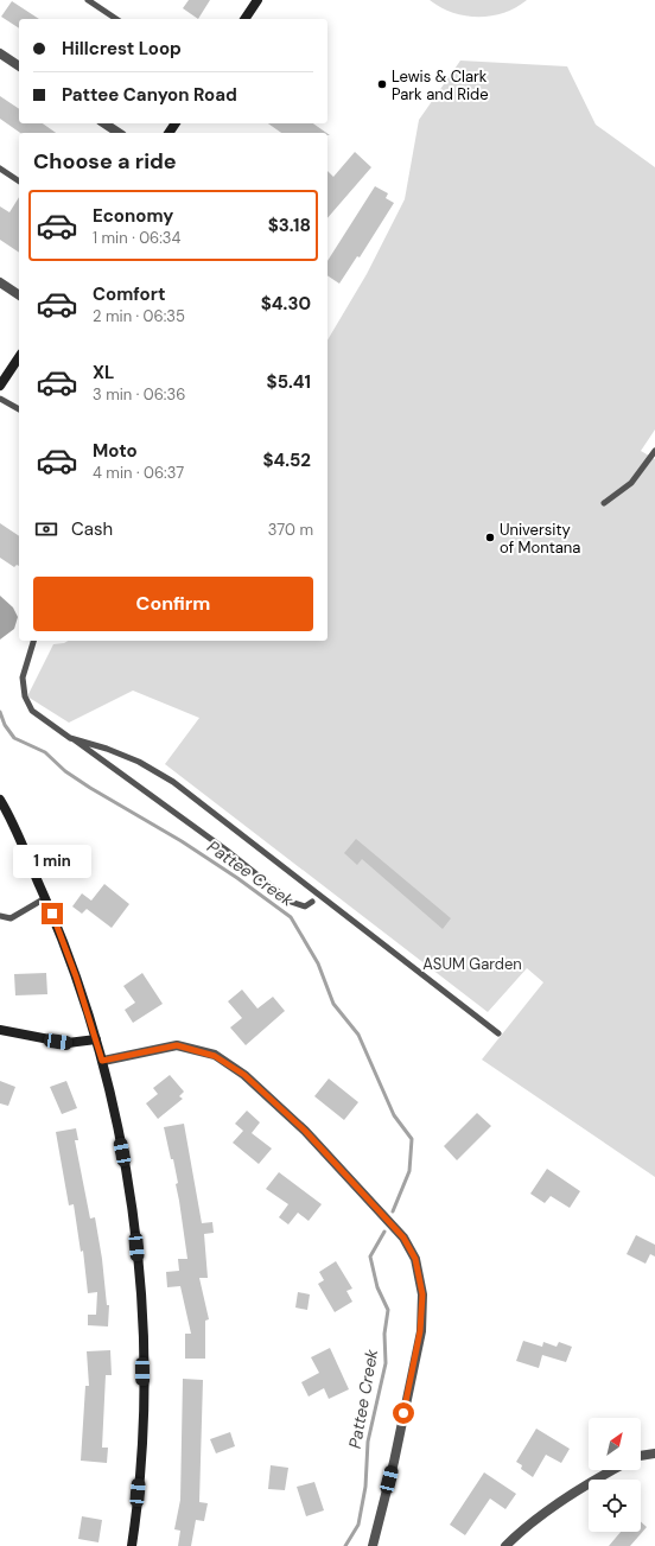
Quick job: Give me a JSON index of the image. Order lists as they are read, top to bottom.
{
  "water": ["Pattee Creek"],
  "parks": ["ASUM Garden"],
  "places": ["Lewis & Clark Park and Ride", "University of Montana"],
  "north": "top right",
  "page": {
    "banner": ["Hillcrest Loop", "Pattee Canyon Road"],
    "heading": "Choose a ride",
    "list": [
      {
        "name": "Economy",
        "note": "1 min · 06:34",
        "value": "$3.18"
      },
      {
        "name": "Comfort",
        "note": "2 min · 06:35",
        "value": "$4.30"
      },
      {
        "name": "XL",
        "note": "3 min · 06:36",
        "value": "$5.41"
      },
      {
        "name": "Moto",
        "note": "4 min · 06:37",
        "value": "$4.52"
      }
    ],
    "pay": ["Cash", "370 m"],
    "buttons": "Confirm",
    "bubble": "1 min"
  }
}
